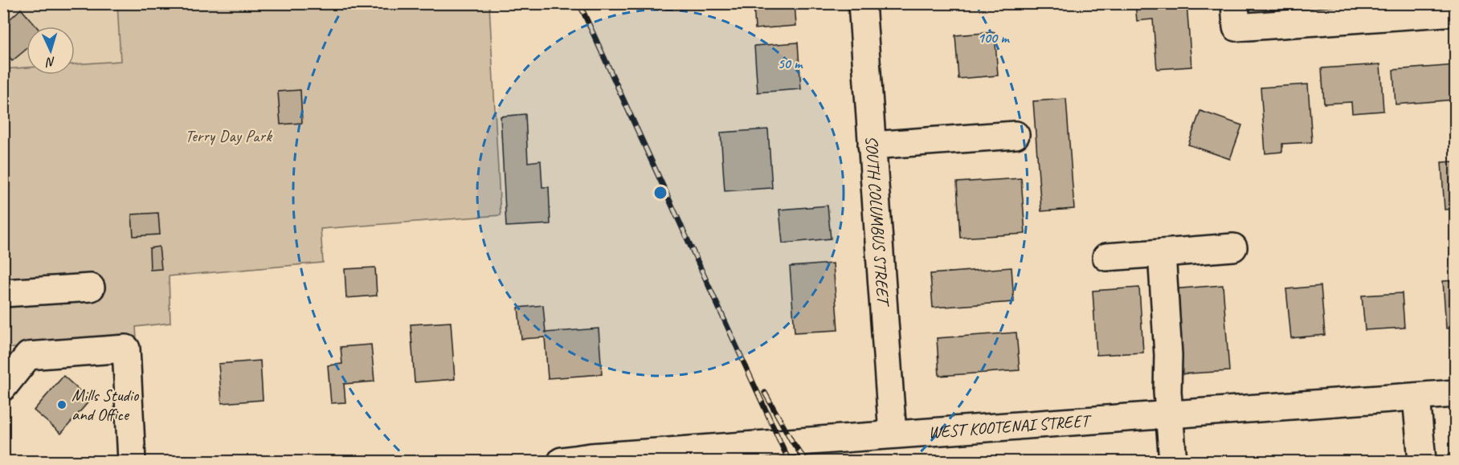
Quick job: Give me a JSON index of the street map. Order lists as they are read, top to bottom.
{
  "streets": {
    "main road": ["SOUTH COLUMBUS STREET", "WEST KOOTENAI STREET"]
  },
  "crossings": [
    ["SOUTH COLUMBUS STREET", "WEST KOOTENAI STREET"]
  ],
  "parks": ["Terry Day Park"],
  "places": ["Mills Studio and Office"],
  "north": "bottom",
  "rings": ["100 m", "50 m"]
}
